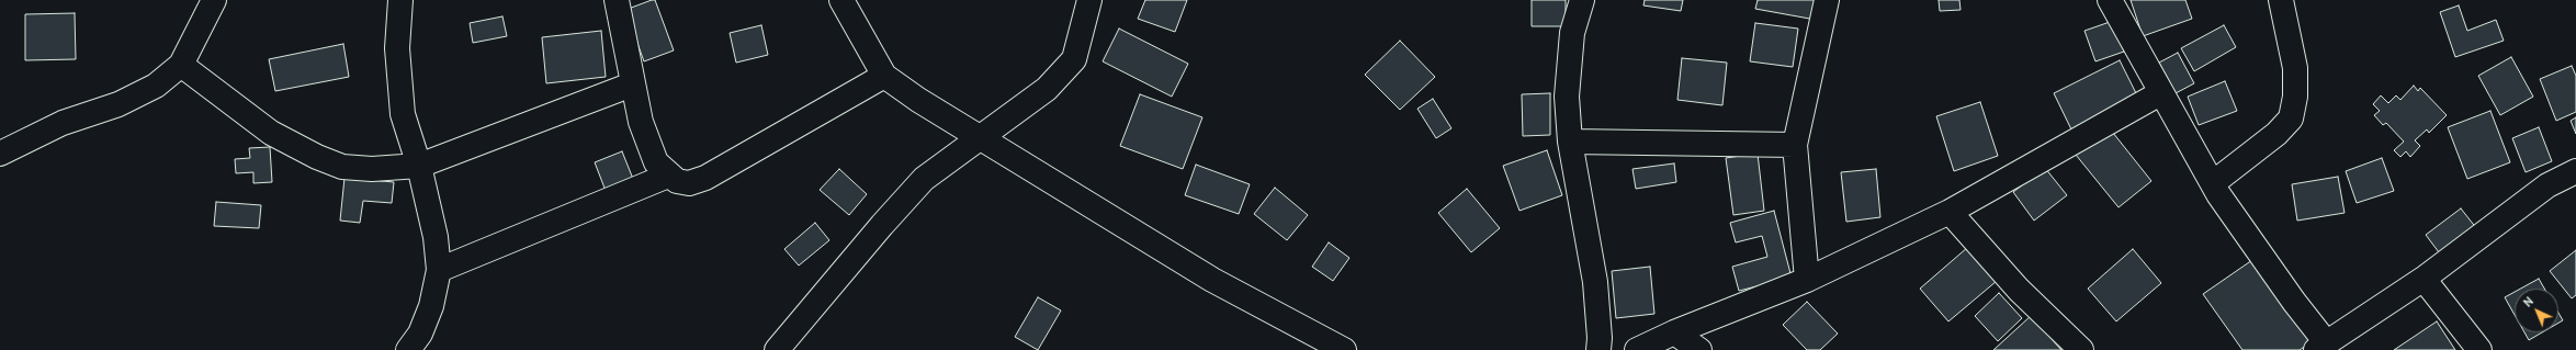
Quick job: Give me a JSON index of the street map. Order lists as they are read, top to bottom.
{
  "north": "top left"
}
